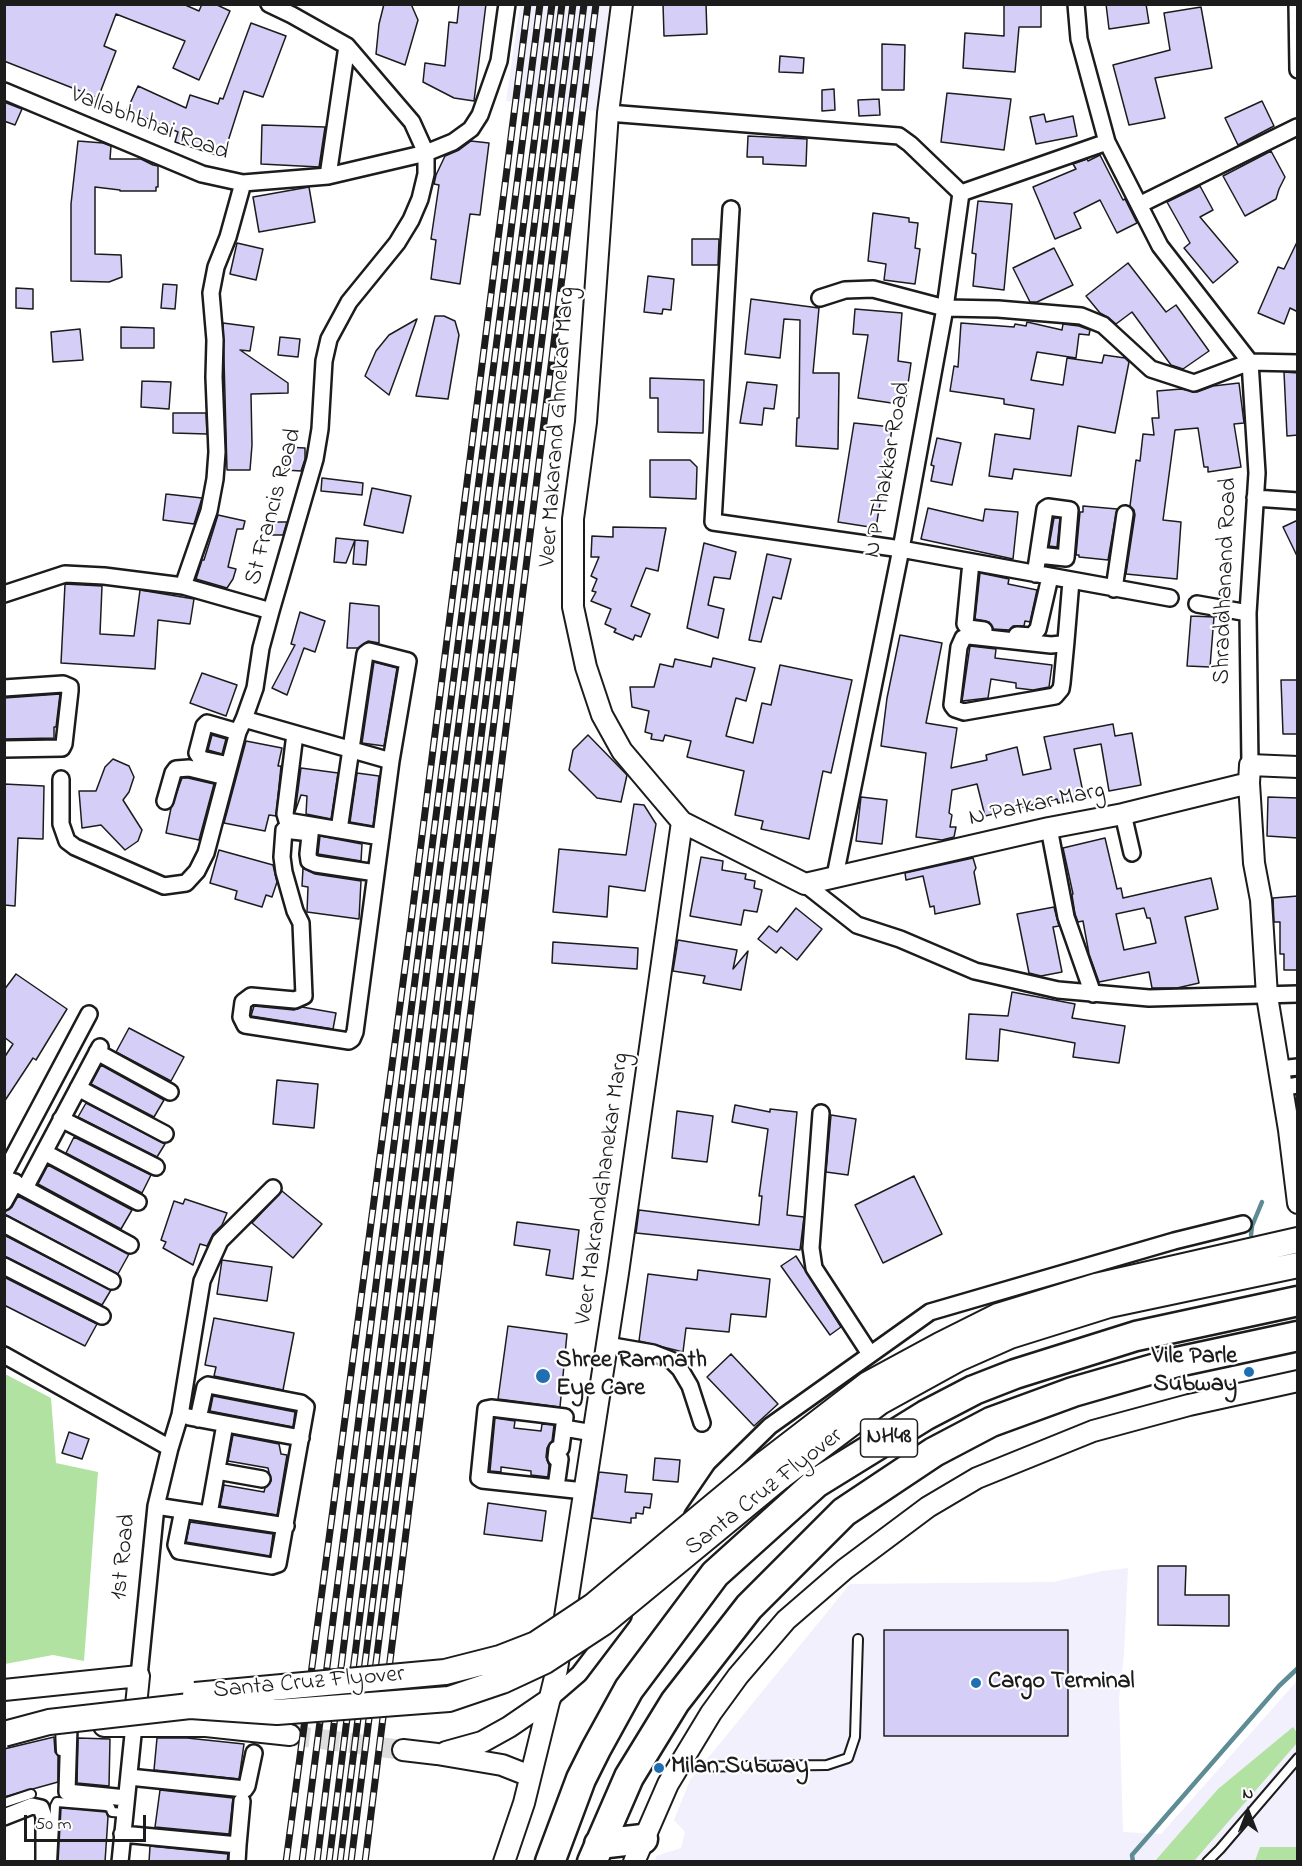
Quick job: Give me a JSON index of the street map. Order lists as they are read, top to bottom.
{
  "streets": {
    "highway": ["NH48"],
    "main road": ["Santa Cruz Flyover"],
    "street": [
      "Vallabhbhai Road",
      "Veer Makarand Ghnekar Marg",
      "N P Thakkar Road",
      "St Francis Road",
      "Shraddhanand Road",
      "N Patkar Marg",
      "Veer MakrandGhanekar Marg",
      "1st Road"
    ]
  },
  "crossings": [
    ["Vallabhbhai Road", "St Francis Road"],
    ["Veer Makarand Ghnekar Marg", "Veer MakrandGhanekar Marg"],
    ["N P Thakkar Road", "N Patkar Marg"],
    ["Shraddhanand Road", "N Patkar Marg"]
  ],
  "places": [
    "Vile Parle Subway",
    "Shree Ramnath Eye Care",
    "Cargo Terminal",
    "Milan Subway"
  ],
  "scale_bar": "50 m",
  "north": "top"
}
